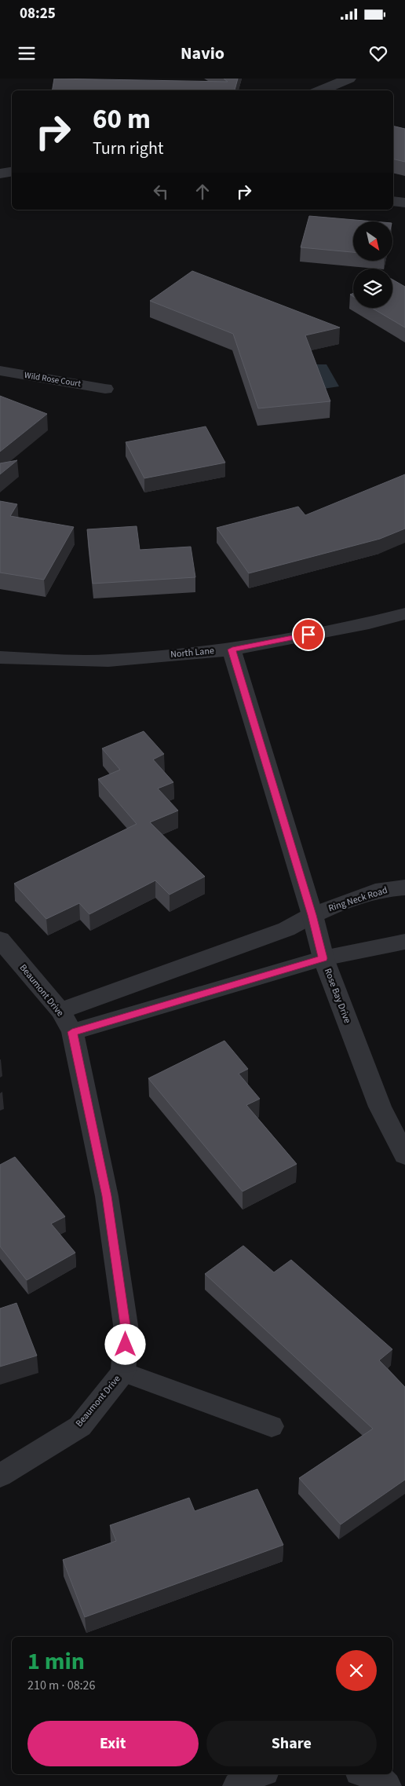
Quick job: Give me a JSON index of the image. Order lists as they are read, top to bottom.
{
  "streets": {
    "street": [
      "Wild Rose Court",
      "North Lane",
      "Ring Neck Road",
      "Beaumont Drive",
      "Rose Bay Drive"
    ]
  },
  "crossings": [
    ["North Lane", "Rose Bay Drive"],
    ["Ring Neck Road", "Beaumont Drive"],
    ["Ring Neck Road", "Rose Bay Drive"]
  ],
  "north": "bottom right",
  "page": {
    "status": "08:25",
    "header": "Navio",
    "turn": ["60 m", "Turn right"],
    "heading": ["1 min", "210 m · 08:26"],
    "buttons": ["Exit", "Share"]
  }
}
